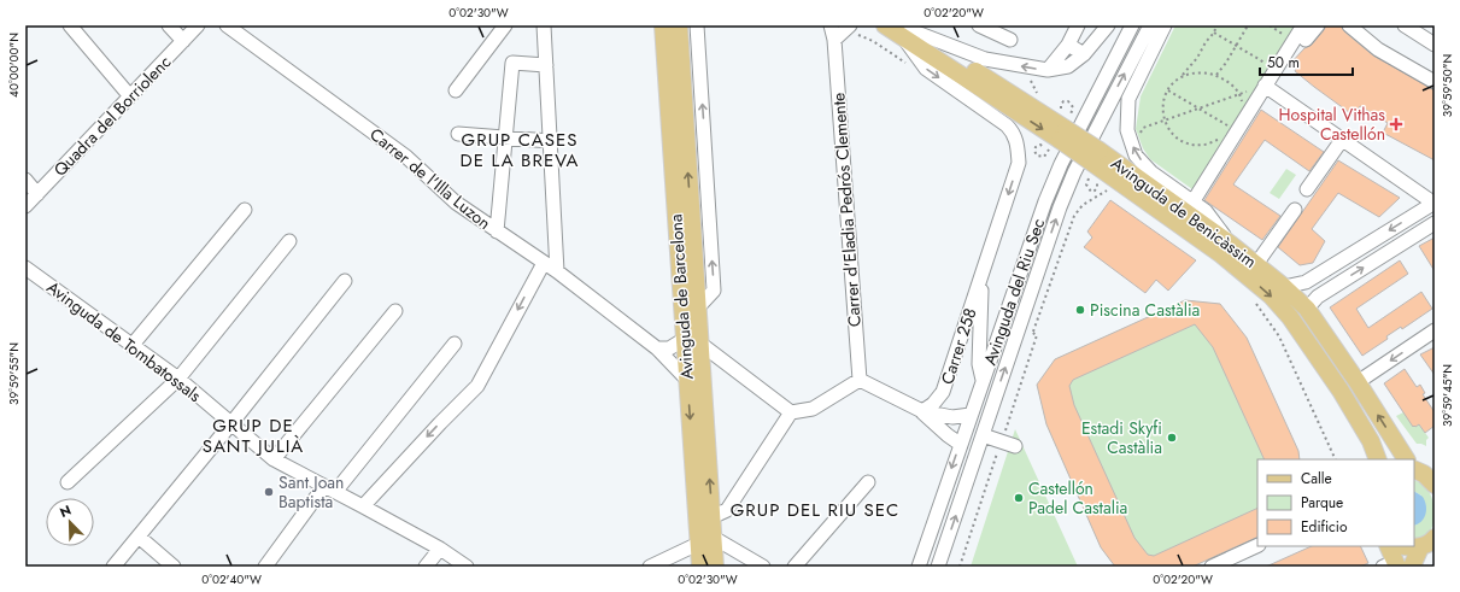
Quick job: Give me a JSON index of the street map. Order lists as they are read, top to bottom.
{
  "streets": {
    "main road": ["Avinguda de Benicàssim", "Avinguda de Barcelona"],
    "street": [
      "Quadra del Borriolenc",
      "Carrer de l'Illa Luzon",
      "Carrer d'Eladia Pedrós Clemente",
      "Avinguda del Riu Sec",
      "Avinguda de Tombatossals",
      "Carrer 258"
    ]
  },
  "crossings": [
    ["Carrer de l'Illa Luzon", "Avinguda de Barcelona"],
    ["Avinguda de Benicàssim", "Carrer 258"],
    ["Avinguda del Riu Sec", "Carrer 258"]
  ],
  "districts": ["GRUP CASES DE LA BREVA", "GRUP DE SANT JULIÀ", "GRUP DEL RIU SEC"],
  "places": {
    "health": ["Hospital Vithas Castellón"],
    "other": [
      "Piscina Castàlia",
      "Estadi Skyfi Castàlia",
      "Sant Joan Baptista",
      "Castellón Padel Castalia"
    ]
  },
  "legend": ["Calle", "Parque", "Edificio"],
  "scale_bar": "50 m",
  "north": "top left",
  "coordinates": [
    "0°02'30\"W",
    "0°02'20\"W",
    "40°00'00\"N",
    "39°59'50\"N",
    "39°59'55\"N",
    "39°59'45\"N",
    "0°02'40\"W"
  ]
}
